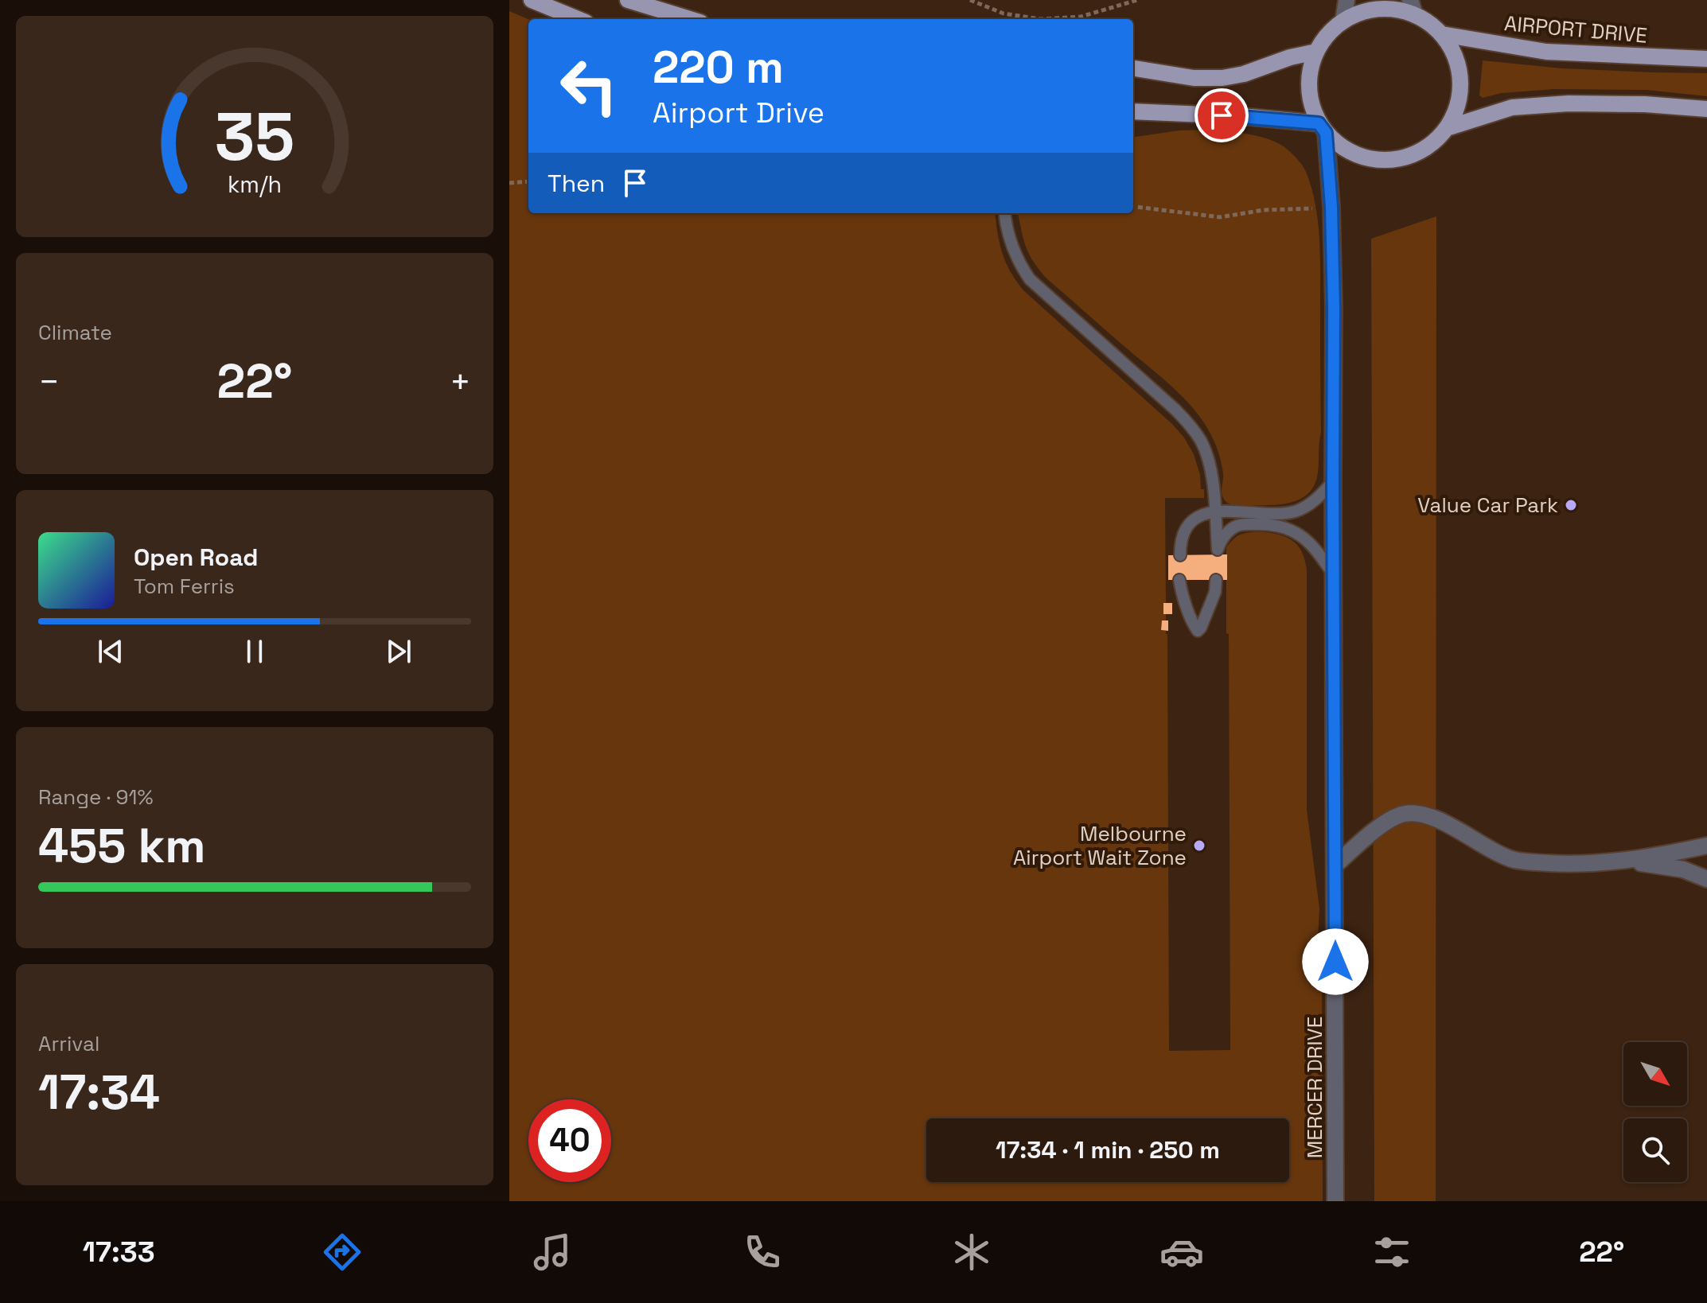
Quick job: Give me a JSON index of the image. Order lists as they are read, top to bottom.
{
  "streets": {
    "main road": ["AIRPORT DRIVE"],
    "street": ["MERCER DRIVE"]
  },
  "crossings": [
    ["AIRPORT DRIVE", "MERCER DRIVE"]
  ],
  "places": ["Value Car Park", "Melbourne Airport Wait Zone"],
  "north": "bottom right",
  "page": {
    "turn": ["220 m", "Airport Drive"],
    "then": "Then",
    "tile": [
      "Climate",
      ["Range · 91%", "455 km"],
      ["Arrival", "17:34"]
    ],
    "heat": ["−", "22°", "+"],
    "song": ["Open Road", "Tom Ferris"],
    "limit": "40",
    "trip": "17:34 · 1 min · 250 m",
    "tabs": ["17:33", "22°"],
    "gauge": ["35", "km/h"]
  }
}
